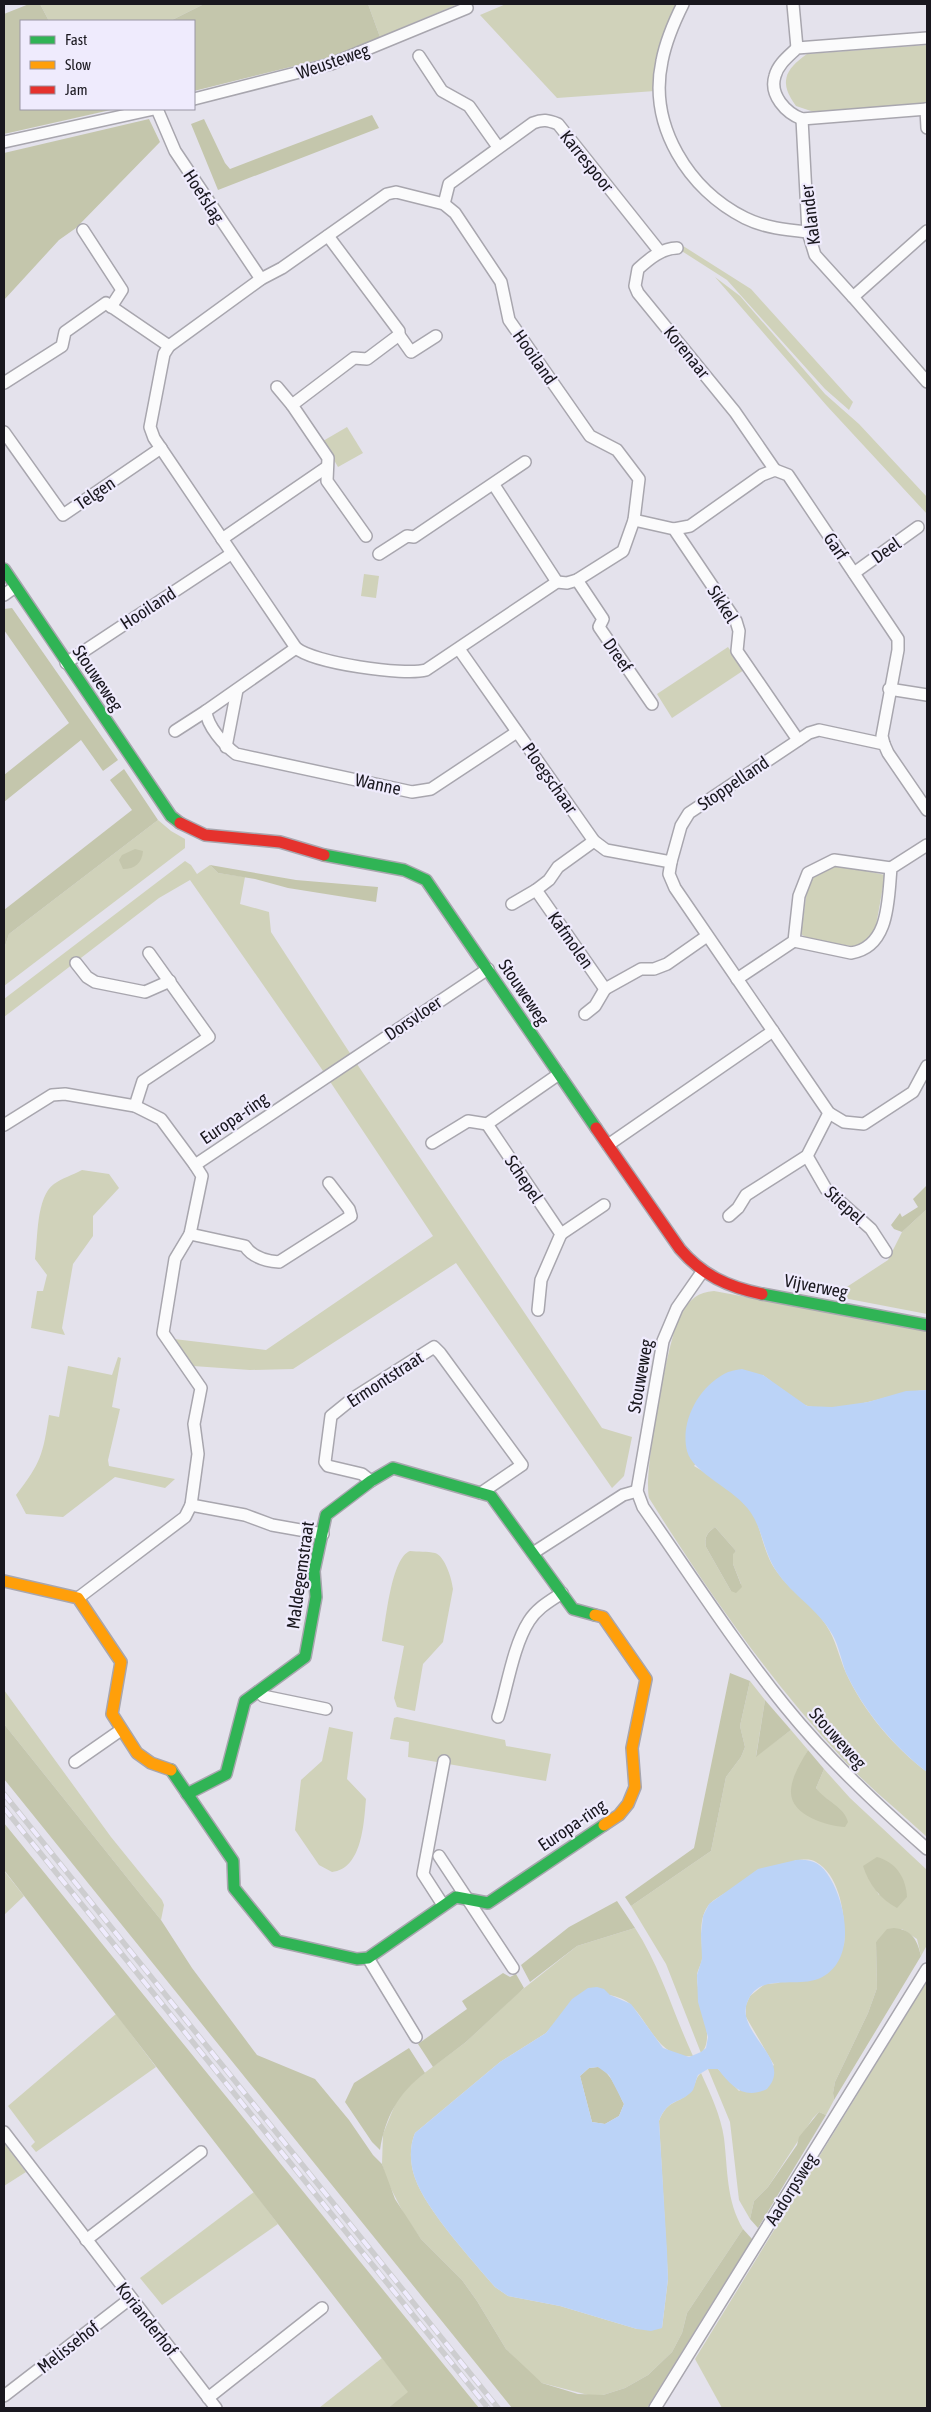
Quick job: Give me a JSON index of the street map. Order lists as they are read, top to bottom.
{
  "streets": {
    "street": [
      "Weusteweg",
      "Karrespoor",
      "Hoefslag",
      "Kalander",
      "Korenaar",
      "Hooiland",
      "Telgen",
      "Garf",
      "Deel",
      "Sikkel",
      "Dreef",
      "Stouweweg",
      "Ploegschaar",
      "Stoppelland",
      "Wanne",
      "Kafmolen",
      "Dorsvloer",
      "Europa-ring",
      "Schepel",
      "Stiepel",
      "Vijverweg",
      "Ermontstraat",
      "Maldegemstraat",
      "Aadorpsweg",
      "Korianderhof",
      "Melissehof"
    ]
  },
  "crossings": [
    ["Karrespoor", "Korenaar"],
    ["Karrespoor", "Hooiland"],
    ["Korenaar", "Garf"],
    ["Hooiland", "Dreef"],
    ["Hooiland", "Stouweweg"],
    ["Hooiland", "Ploegschaar"],
    ["Garf", "Deel"],
    ["Garf", "Stoppelland"],
    ["Sikkel", "Stoppelland"],
    ["Stouweweg", "Dorsvloer"],
    ["Stouweweg", "Vijverweg"],
    ["Ploegschaar", "Stoppelland"],
    ["Ploegschaar", "Wanne"],
    ["Dorsvloer", "Europa-ring"],
    ["Europa-ring", "Maldegemstraat"],
    ["Ermontstraat", "Maldegemstraat"],
    ["Korianderhof", "Melissehof"]
  ],
  "legend": ["Fast", "Slow", "Jam"]
}
